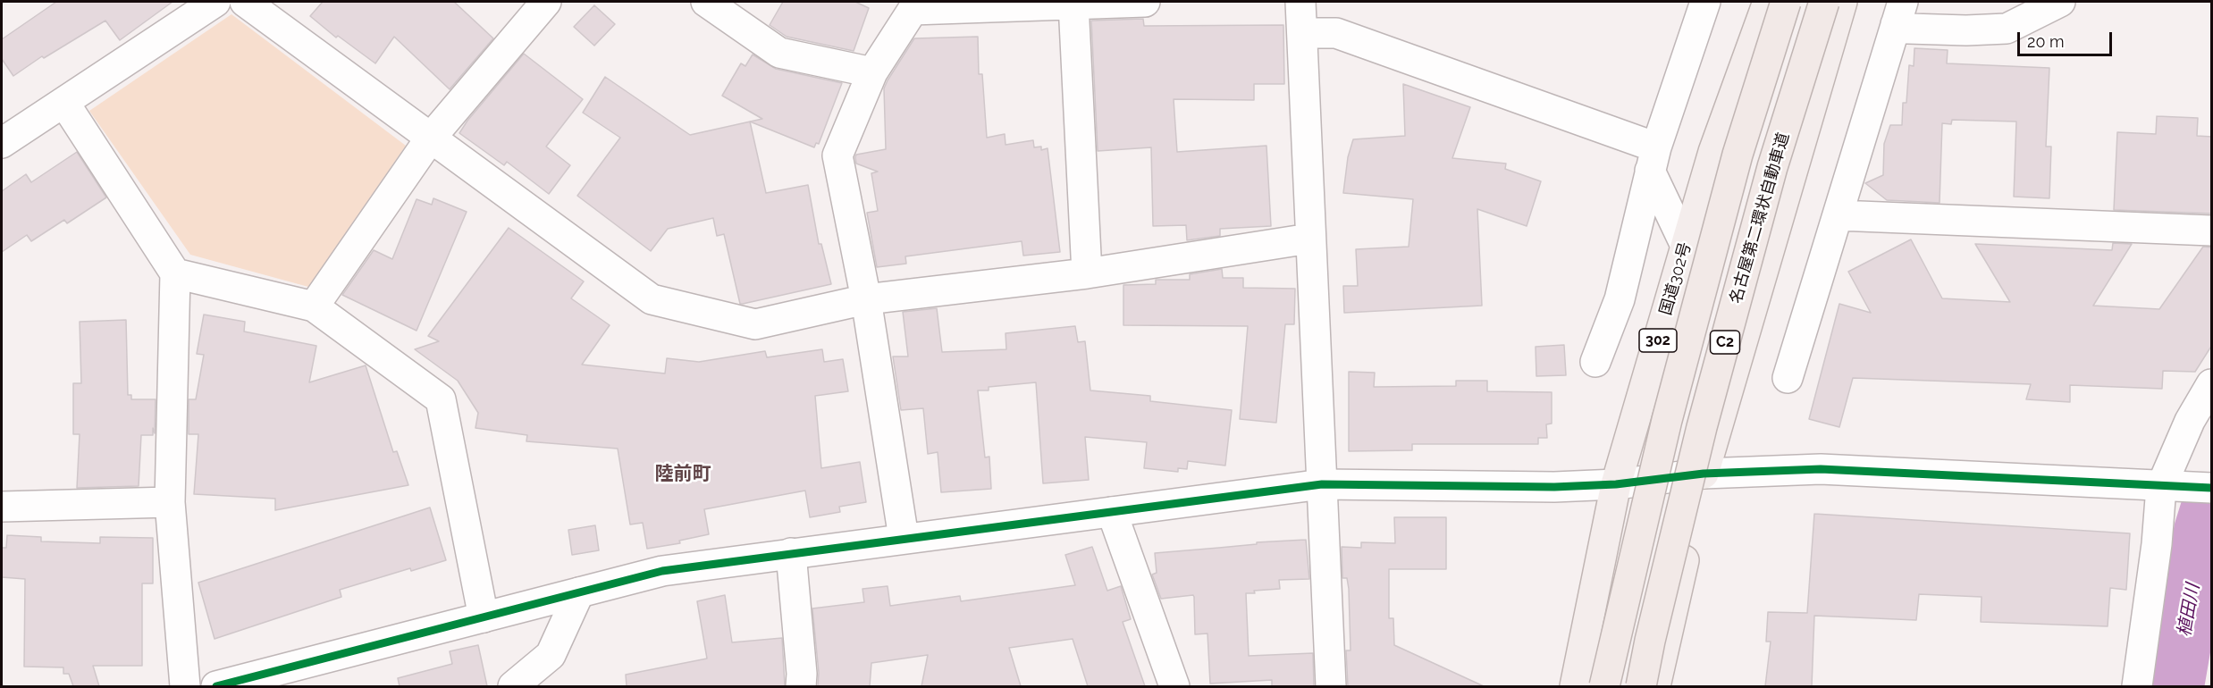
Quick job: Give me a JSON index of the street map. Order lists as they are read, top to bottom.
{
  "streets": {
    "highway": [
      "名古屋第二環状自動車道",
      "国道302号",
      "302",
      "C2"
    ]
  },
  "districts": ["陸前町"],
  "water": ["植田川"],
  "scale_bar": "20 m"
}
